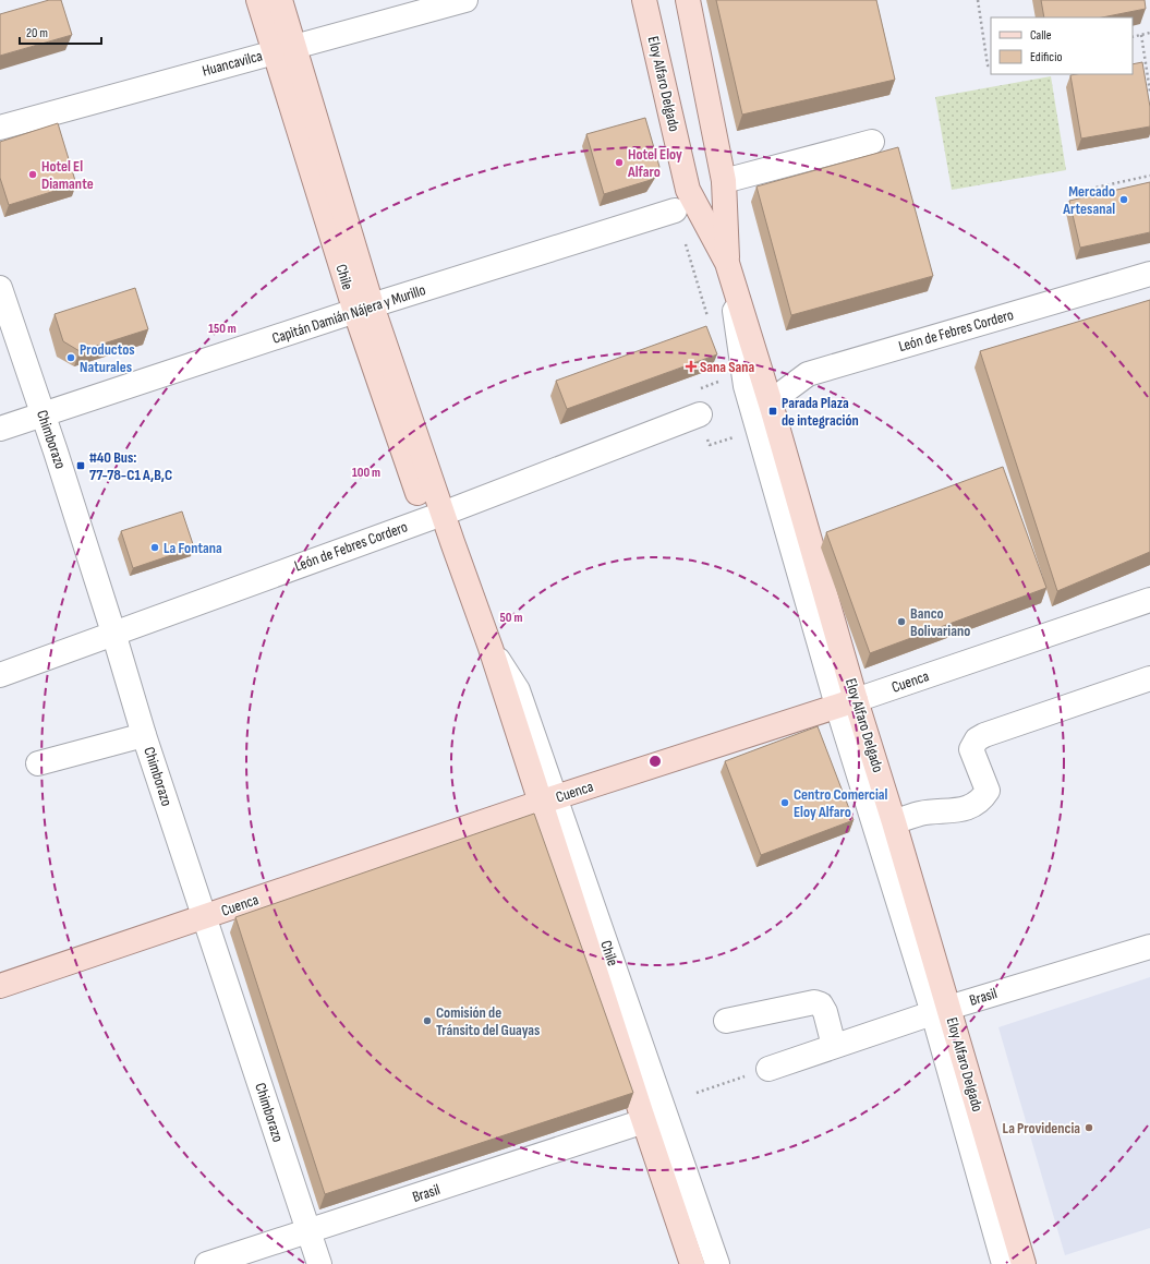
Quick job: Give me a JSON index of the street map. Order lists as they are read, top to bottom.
{
  "streets": {
    "main road": ["Eloy Alfaro Delgado", "Chile", "Cuenca"],
    "street": [
      "Huancavilca",
      "Capitán Damián Nájera y Murillo",
      "León de Febres Cordero",
      "Chimborazo",
      "Brasil"
    ]
  },
  "crossings": [
    ["Huancavilca", "Chile"],
    ["Eloy Alfaro Delgado", "León de Febres Cordero"],
    ["Eloy Alfaro Delgado", "Cuenca"],
    ["Eloy Alfaro Delgado", "Brasil"],
    ["Chile", "Capitán Damián Nájera y Murillo"],
    ["Chile", "León de Febres Cordero"],
    ["Chile", "Cuenca"],
    ["Chile", "Brasil"],
    ["Capitán Damián Nájera y Murillo", "Chimborazo"],
    ["León de Febres Cordero", "Chimborazo"],
    ["Chimborazo", "Cuenca"],
    ["Chimborazo", "Brasil"]
  ],
  "places": {
    "other": [
      "Hotel Eloy Alfaro",
      "Hotel El Diamante",
      "Mercado Artesanal",
      "Productos Naturales",
      "La Fontana",
      "Banco Bolivariano",
      "Centro Comercial Eloy Alfaro",
      "Comisión de Tránsito del Guayas",
      "La Providencia"
    ],
    "health": ["Sana Sana"],
    "transit": ["Parada Plaza de integración", "#40 Bus: 77-78-C1 A,B,C"]
  },
  "legend": ["Calle", "Edificio"],
  "scale_bar": "20 m",
  "rings": ["150 m", "100 m", "50 m"]
}
